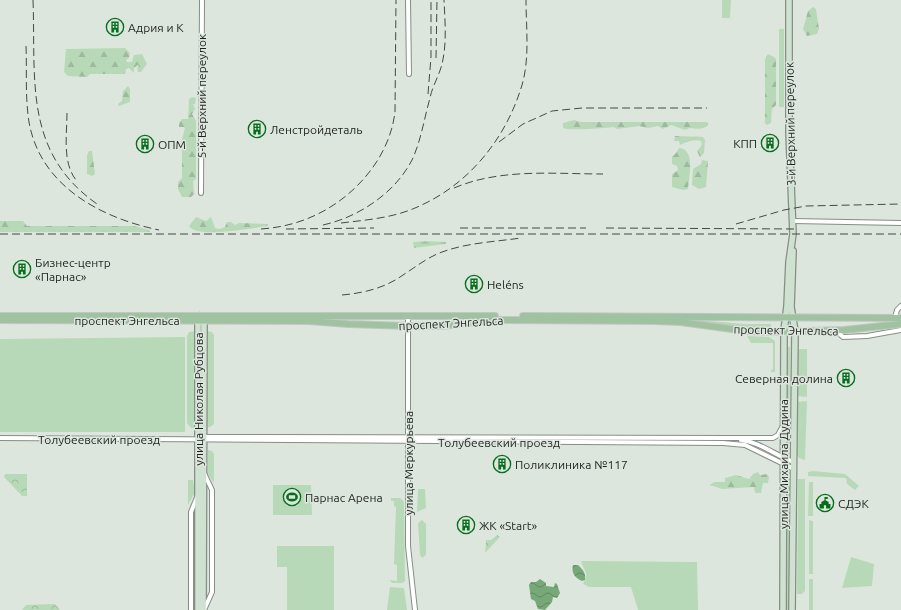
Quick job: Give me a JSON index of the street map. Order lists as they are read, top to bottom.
{
  "streets": {
    "main road": ["проспект Энгельса"],
    "street": [
      "5-й Верхний переулок",
      "3-й Верхний переулок",
      "улица Николая Рубцова",
      "Толубеевский проезд",
      "улица Меркурьева",
      "улица Михаила Дудина"
    ]
  },
  "crossings": [
    ["3-й Верхний переулок", "проспект Энгельса"],
    ["3-й Верхний переулок", "улица Михаила Дудина"],
    ["проспект Энгельса", "улица Николая Рубцова"],
    ["проспект Энгельса", "улица Меркурьева"],
    ["проспект Энгельса", "улица Михаила Дудина"],
    ["улица Николая Рубцова", "Толубеевский проезд"],
    ["Толубеевский проезд", "улица Меркурьева"],
    ["Толубеевский проезд", "улица Михаила Дудина"]
  ],
  "places": {
    "building": [
      "Адрия и К",
      "Ленстройдеталь",
      "КПП",
      "ОПМ",
      "Бизнес-центр «Парнас»",
      "Heléns",
      "Северная долина",
      "Поликлиника №117",
      "ЖК «Start»"
    ],
    "sports": ["Парнас Арена"],
    "public building": ["СДЭК"]
  }
}
